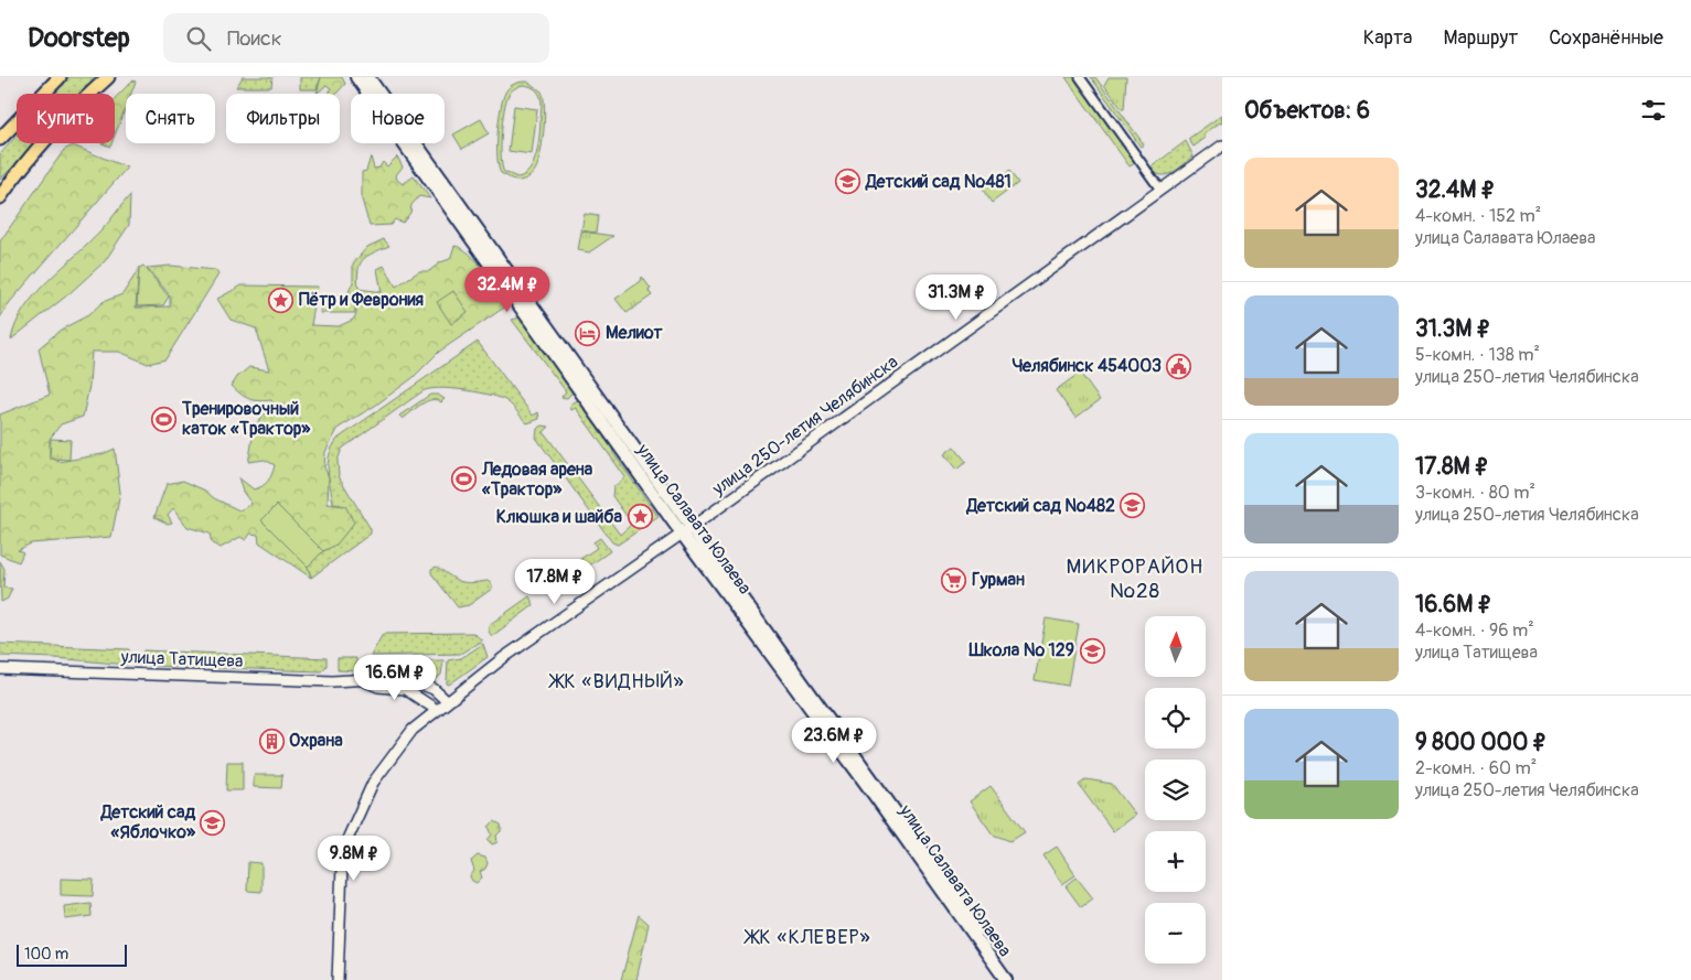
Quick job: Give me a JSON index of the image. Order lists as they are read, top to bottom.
{
  "streets": {
    "main road": ["улица Салавата Юлаева"],
    "street": ["улица 250-летия Челябинска", "улица Татищева"]
  },
  "crossings": [
    ["улица 250-летия Челябинска", "улица Салавата Юлаева"],
    ["улица 250-летия Челябинска", "улица Татищева"]
  ],
  "districts": ["МИКРОРАЙОН №28", "ЖК «ВИДНЫЙ»", "ЖК «КЛЕВЕР»"],
  "places": {
    "school or university": [
      "Детский сад №481",
      "Детский сад №482",
      "Школа № 129",
      "Детский сад «Яблочко»"
    ],
    "place": ["Пётр и Феврония", "Клюшка и шайба"],
    "hotel": ["Мелиот"],
    "public building": ["Челябинск 454003"],
    "sports": ["Тренировочный каток «Трактор»", "Ледовая арена «Трактор»"],
    "supermarket": ["Гурман"],
    "building": ["Охрана"]
  },
  "scale_bar": "100 m",
  "north": "top",
  "page": {
    "header": "Doorstep",
    "search": "Поиск",
    "nav": ["Карта", "Маршрут", "Сохранённые"],
    "heading": "Объектов: 6",
    "chip": [
      "Купить",
      "Снять",
      "Фильтры",
      "Новое"
    ],
    "list": [
      {
        "name": "32.4M ₽",
        "note": "4-комн. · 152 m² · улица Салавата Юлаева"
      },
      {
        "name": "31.3M ₽",
        "note": "5-комн. · 138 m² · улица 250-летия Челябинска"
      },
      {
        "name": "17.8M ₽",
        "note": "3-комн. · 80 m² · улица 250-летия Челябинска"
      },
      {
        "name": "16.6M ₽",
        "note": "4-комн. · 96 m² · улица Татищева"
      },
      {
        "name": "9 800 000 ₽",
        "note": "2-комн. · 60 m² · улица 250-летия Челябинска"
      }
    ],
    "price": [
      "32.4M ₽",
      "31.3M ₽",
      "17.8M ₽",
      "16.6M ₽",
      "23.6M ₽",
      "9.8M ₽"
    ],
    "map_buttons": ["+", "−"],
    "scale": "100 m"
  }
}
